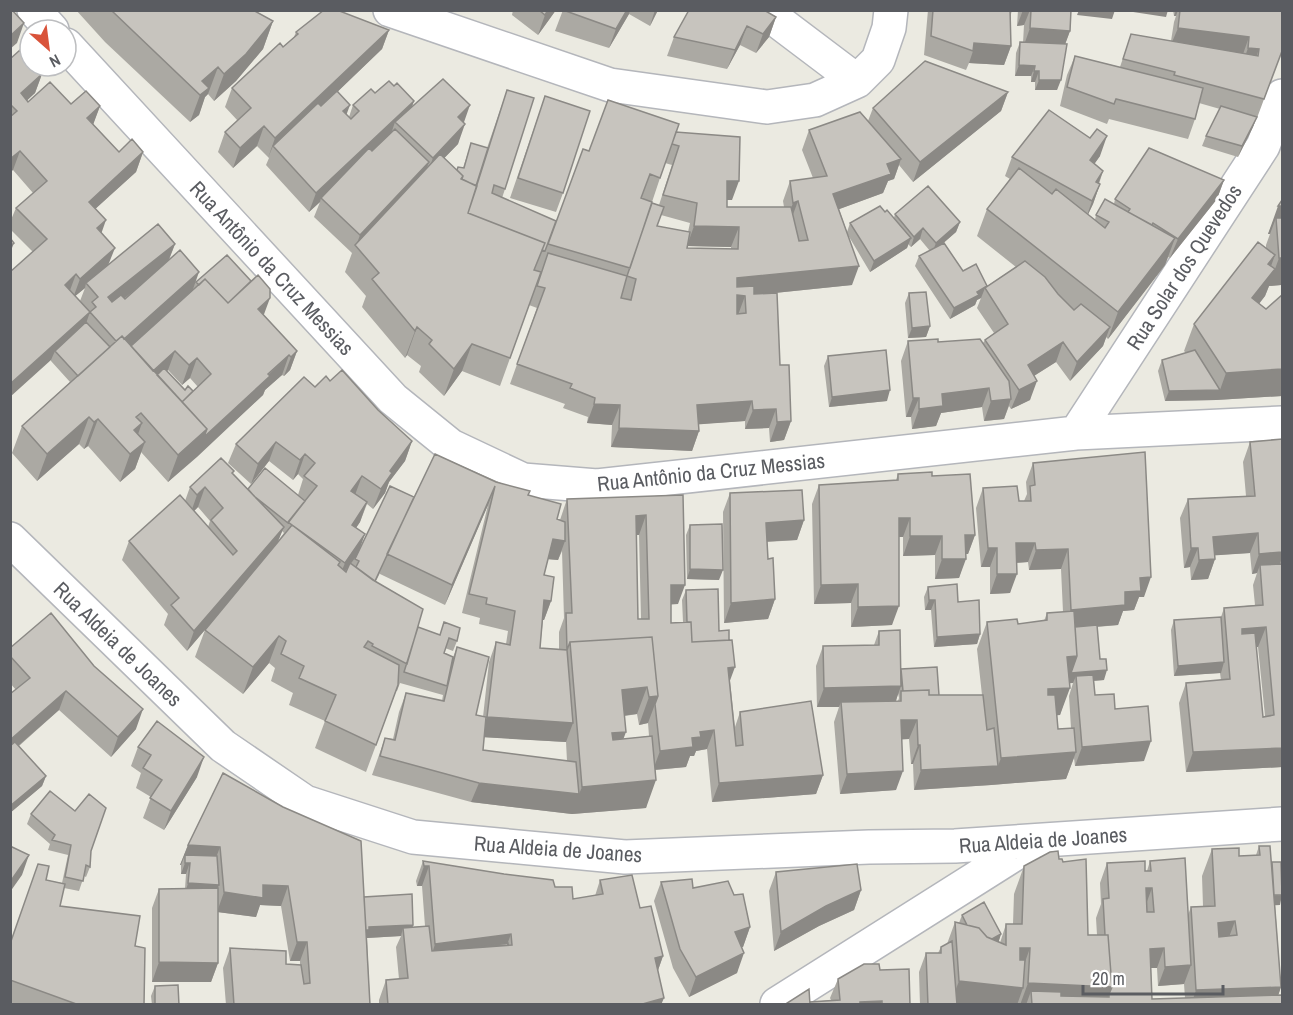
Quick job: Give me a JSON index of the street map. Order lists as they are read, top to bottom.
{
  "streets": {
    "street": ["Rua Solar dos Quevedos", "Rua Antônio da Cruz Messias", "Rua Aldeia de Joanes"]
  },
  "crossings": [
    ["Rua Solar dos Quevedos", "Rua Antônio da Cruz Messias"]
  ],
  "scale_bar": "20 m",
  "north": "bottom right"
}
